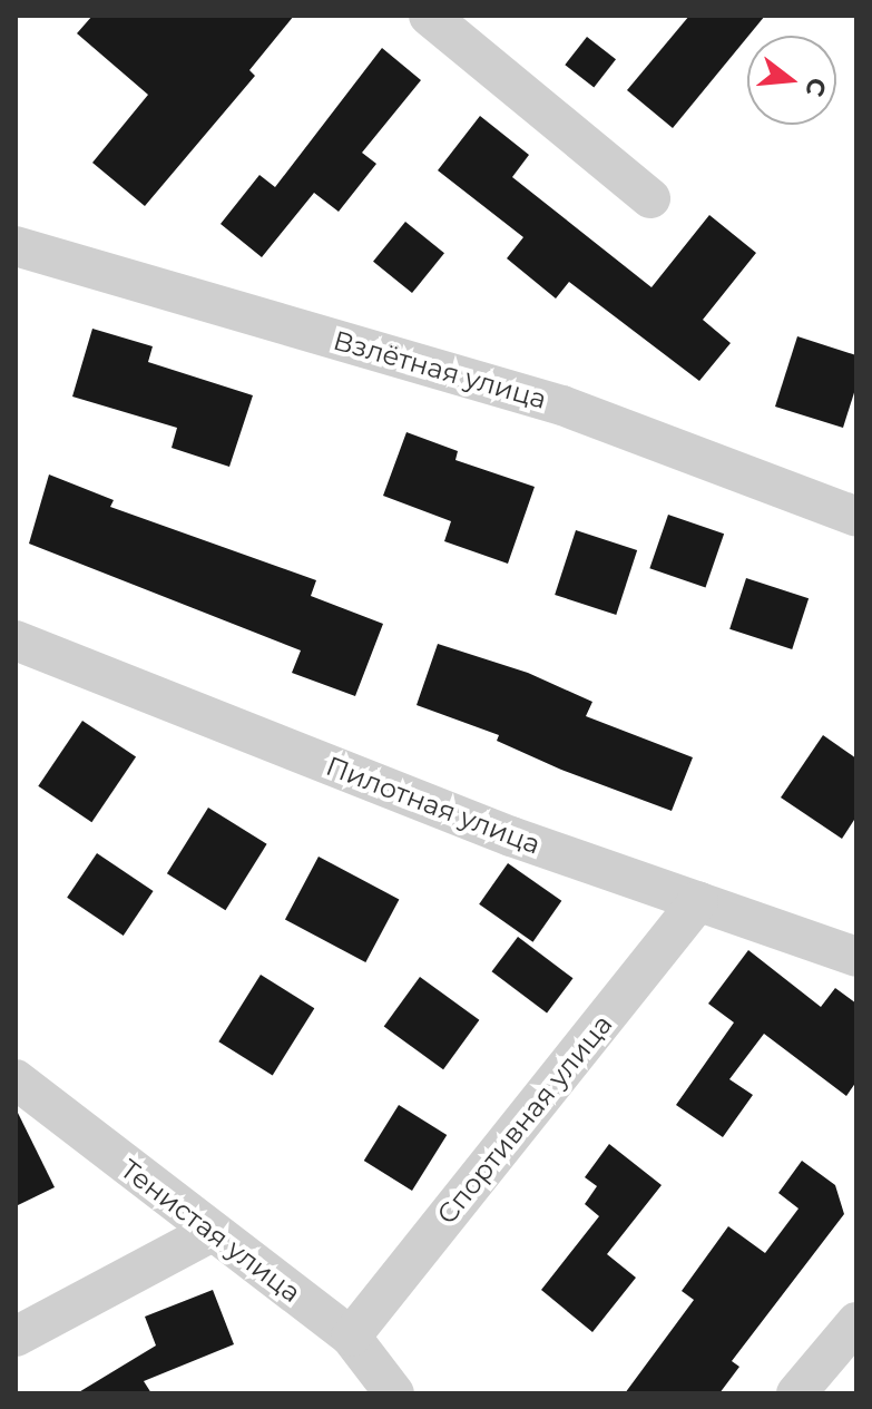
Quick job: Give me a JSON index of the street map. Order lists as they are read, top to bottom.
{
  "streets": {
    "street": [
      "Взлётная улица",
      "Пилотная улица",
      "Спортивная улица",
      "Тенистая улица"
    ]
  },
  "crossings": [
    ["Пилотная улица", "Спортивная улица"],
    ["Спортивная улица", "Тенистая улица"]
  ],
  "north": "right"
}
